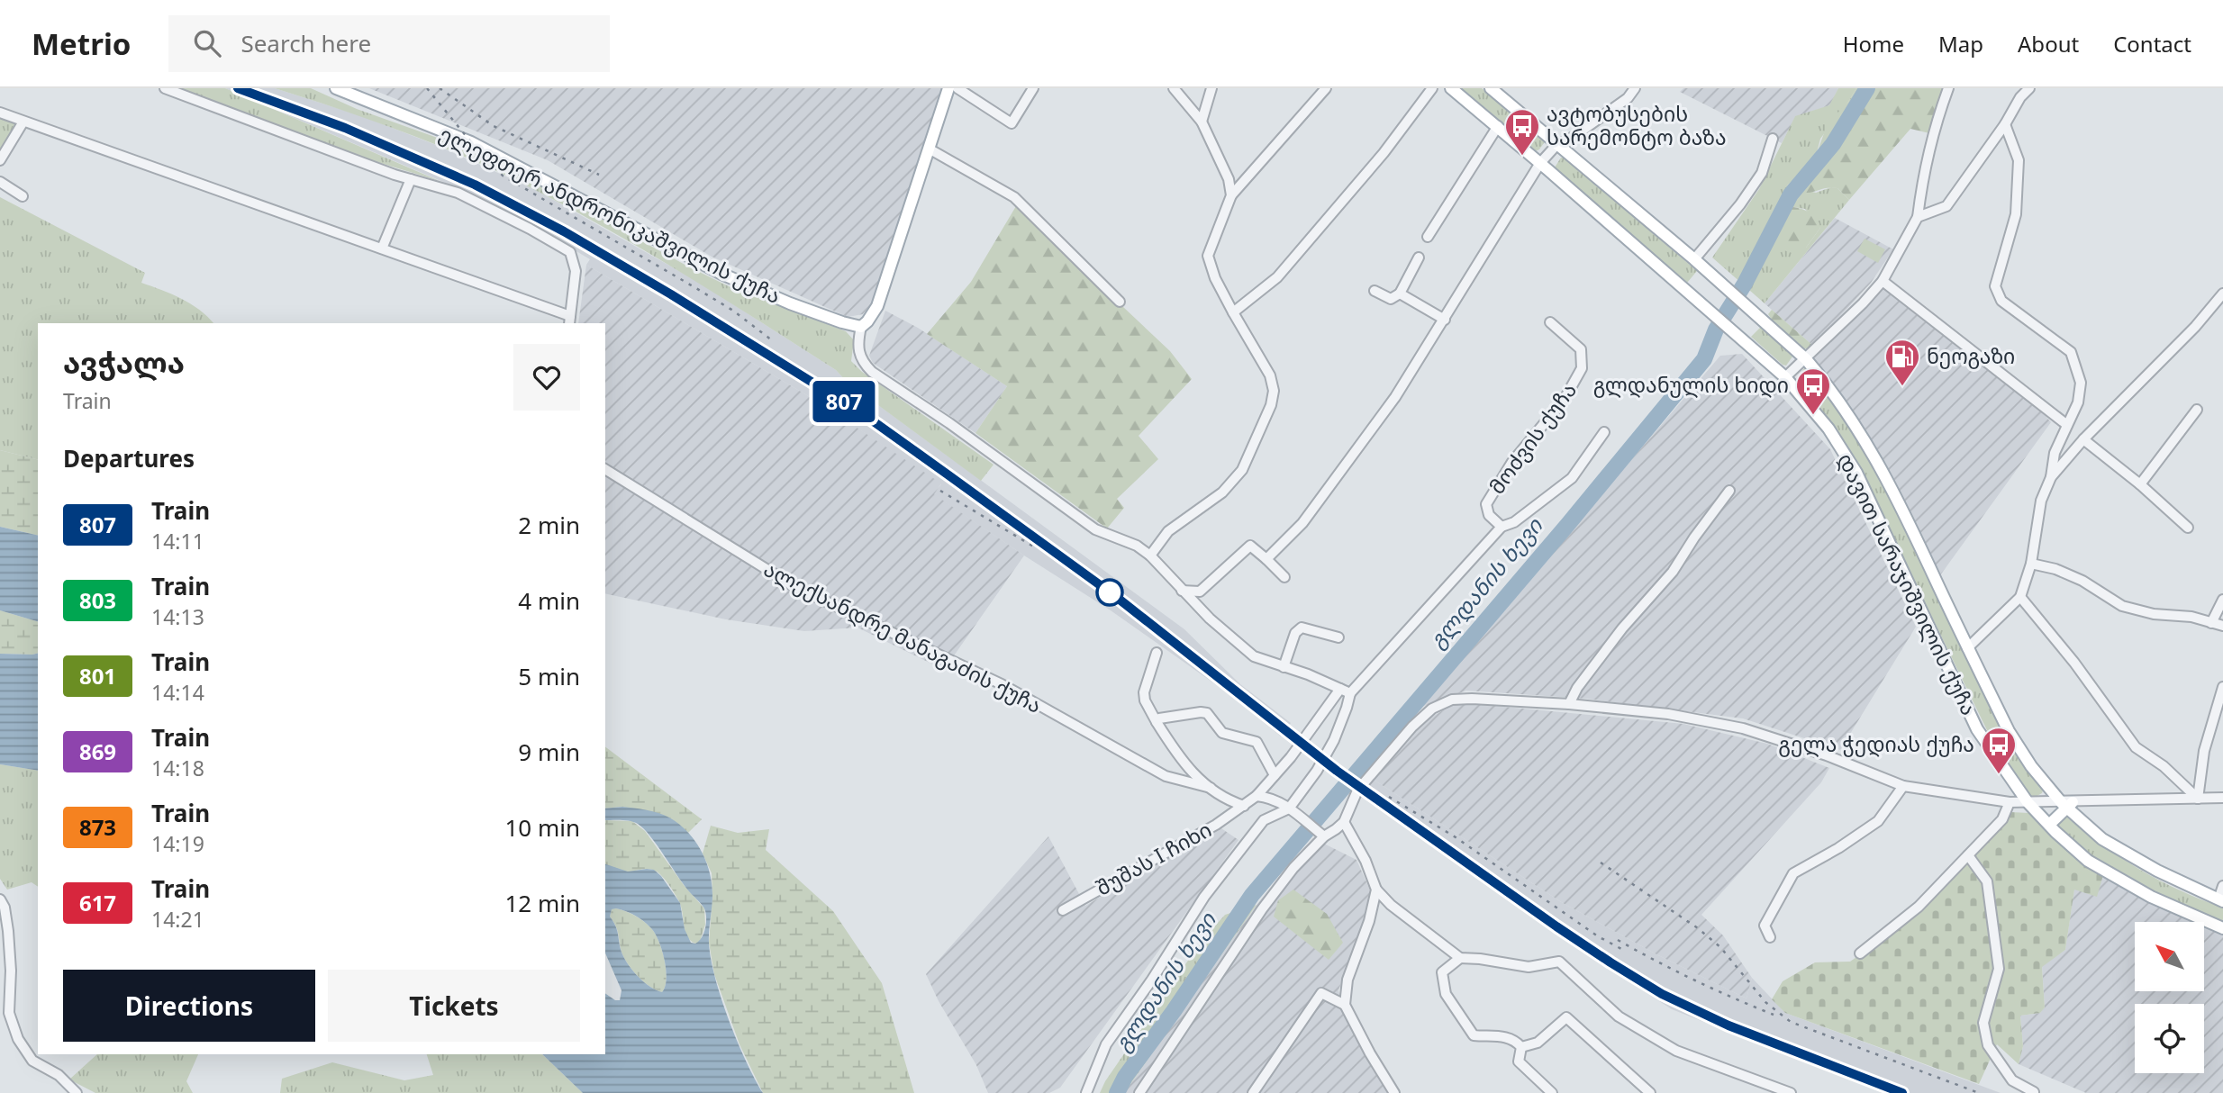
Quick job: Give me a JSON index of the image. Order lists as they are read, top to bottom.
{
  "streets": {
    "main road": ["ელეფთერ ანდრონიკაშვილის ქუჩა", "დავით სარაჯიშვილის ქუჩა"],
    "street": ["მოძვის ქუჩა", "ალექსანდრე მანაგაძის ქუჩა", "შუშას I ჩიხი"]
  },
  "crossings": [
    ["მოძვის ქუჩა", "შუშას I ჩიხი"]
  ],
  "water": ["გლდანის ხევი"],
  "places": {
    "bus stop": ["ავტობუსების სარემონტო ბაზა", "გლდანულის ხიდი", "გელა ჭედიას ქუჩა"],
    "fuel station": ["ნეოგაზი"]
  },
  "north": "top left",
  "page": {
    "header": "Metrio",
    "search": "Search here",
    "nav": [
      "Home",
      "Map",
      "About",
      "Contact"
    ],
    "on_map": "807",
    "heading": [
      ["ავჭალა", "Train"],
      "Departures"
    ],
    "list": [
      {
        "mark": "807",
        "name": "Train",
        "note": "14:11",
        "value": "2 min"
      },
      {
        "mark": "803",
        "name": "Train",
        "note": "14:13",
        "value": "4 min"
      },
      {
        "mark": "801",
        "name": "Train",
        "note": "14:14",
        "value": "5 min"
      },
      {
        "mark": "869",
        "name": "Train",
        "note": "14:18",
        "value": "9 min"
      },
      {
        "mark": "873",
        "name": "Train",
        "note": "14:19",
        "value": "10 min"
      },
      {
        "mark": "617",
        "name": "Train",
        "note": "14:21",
        "value": "12 min"
      }
    ],
    "buttons": ["Directions", "Tickets"]
  }
}
